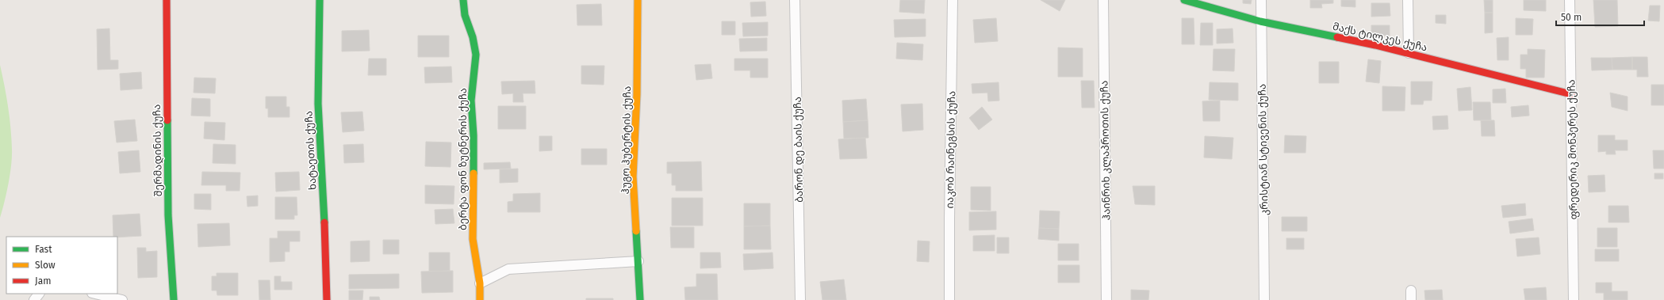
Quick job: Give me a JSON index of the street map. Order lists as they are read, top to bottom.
{
  "streets": {
    "street": [
      "მაქს ტილკეს ქუჩა",
      "ჰუგო ჰუბერტის ქუჩა",
      "ბარონ დე ბაის ქუჩა",
      "იაკობ რაინეგსის ქუჩა",
      "კრისტიან სტივენის ქუჩა",
      "ფრედერიკ მონპერეს ქუჩა",
      "შერმადინის ქუჩა",
      "ხატაეთის ქუჩა",
      "ჰაინრიხ კლაპროთის ქუჩა",
      "ბერტა ფონ ზუტნერის ქუჩა"
    ]
  },
  "crossings": [
    ["მაქს ტილკეს ქუჩა", "კრისტიან სტივენის ქუჩა"],
    ["მაქს ტილკეს ქუჩა", "ფრედერიკ მონპერეს ქუჩა"]
  ],
  "legend": ["Fast", "Slow", "Jam"],
  "scale_bar": "50 m"
}
